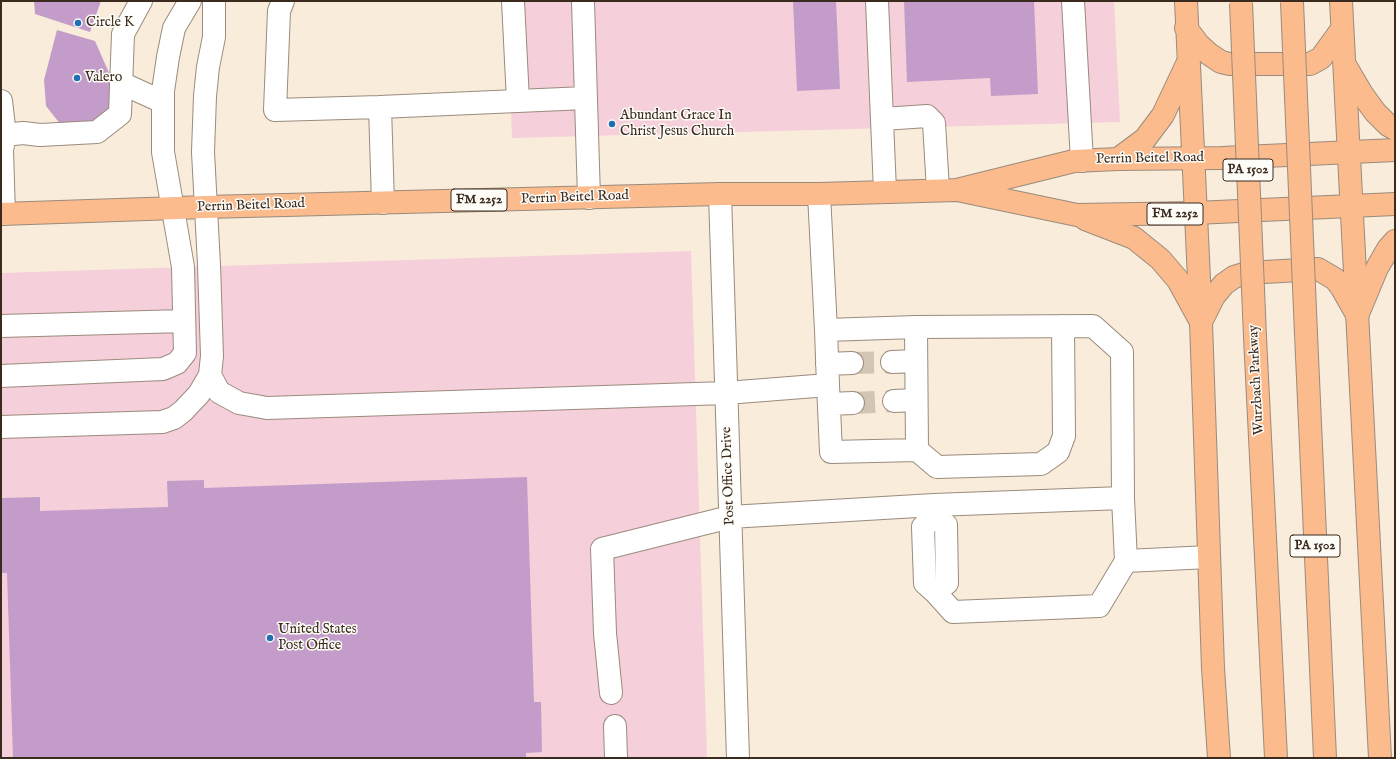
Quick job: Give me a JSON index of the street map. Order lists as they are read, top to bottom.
{
  "streets": {
    "main road": [
      "Perrin Beitel Road",
      "PA 1502",
      "FM 2252",
      "Wurzbach Parkway"
    ],
    "street": ["Post Office Drive"]
  },
  "crossings": [
    ["Perrin Beitel Road", "Post Office Drive"]
  ],
  "places": [
    "Circle K",
    "Valero",
    "Abundant Grace In Christ Jesus Church",
    "United States Post Office"
  ]
}
